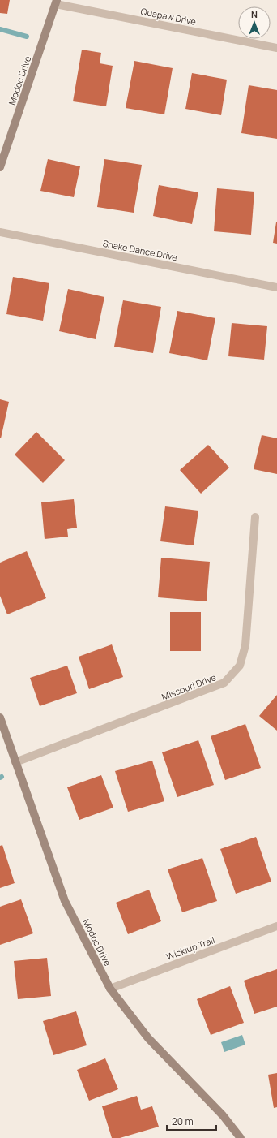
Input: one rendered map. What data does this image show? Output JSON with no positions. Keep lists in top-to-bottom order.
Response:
{
  "streets": {
    "street": [
      "Quapaw Drive",
      "Modoc Drive",
      "Snake Dance Drive",
      "Missouri Drive",
      "Wickiup Trail"
    ]
  },
  "crossings": [
    ["Quapaw Drive", "Modoc Drive"],
    ["Modoc Drive", "Missouri Drive"],
    ["Modoc Drive", "Wickiup Trail"]
  ],
  "scale_bar": "20 m",
  "north": "top"
}
